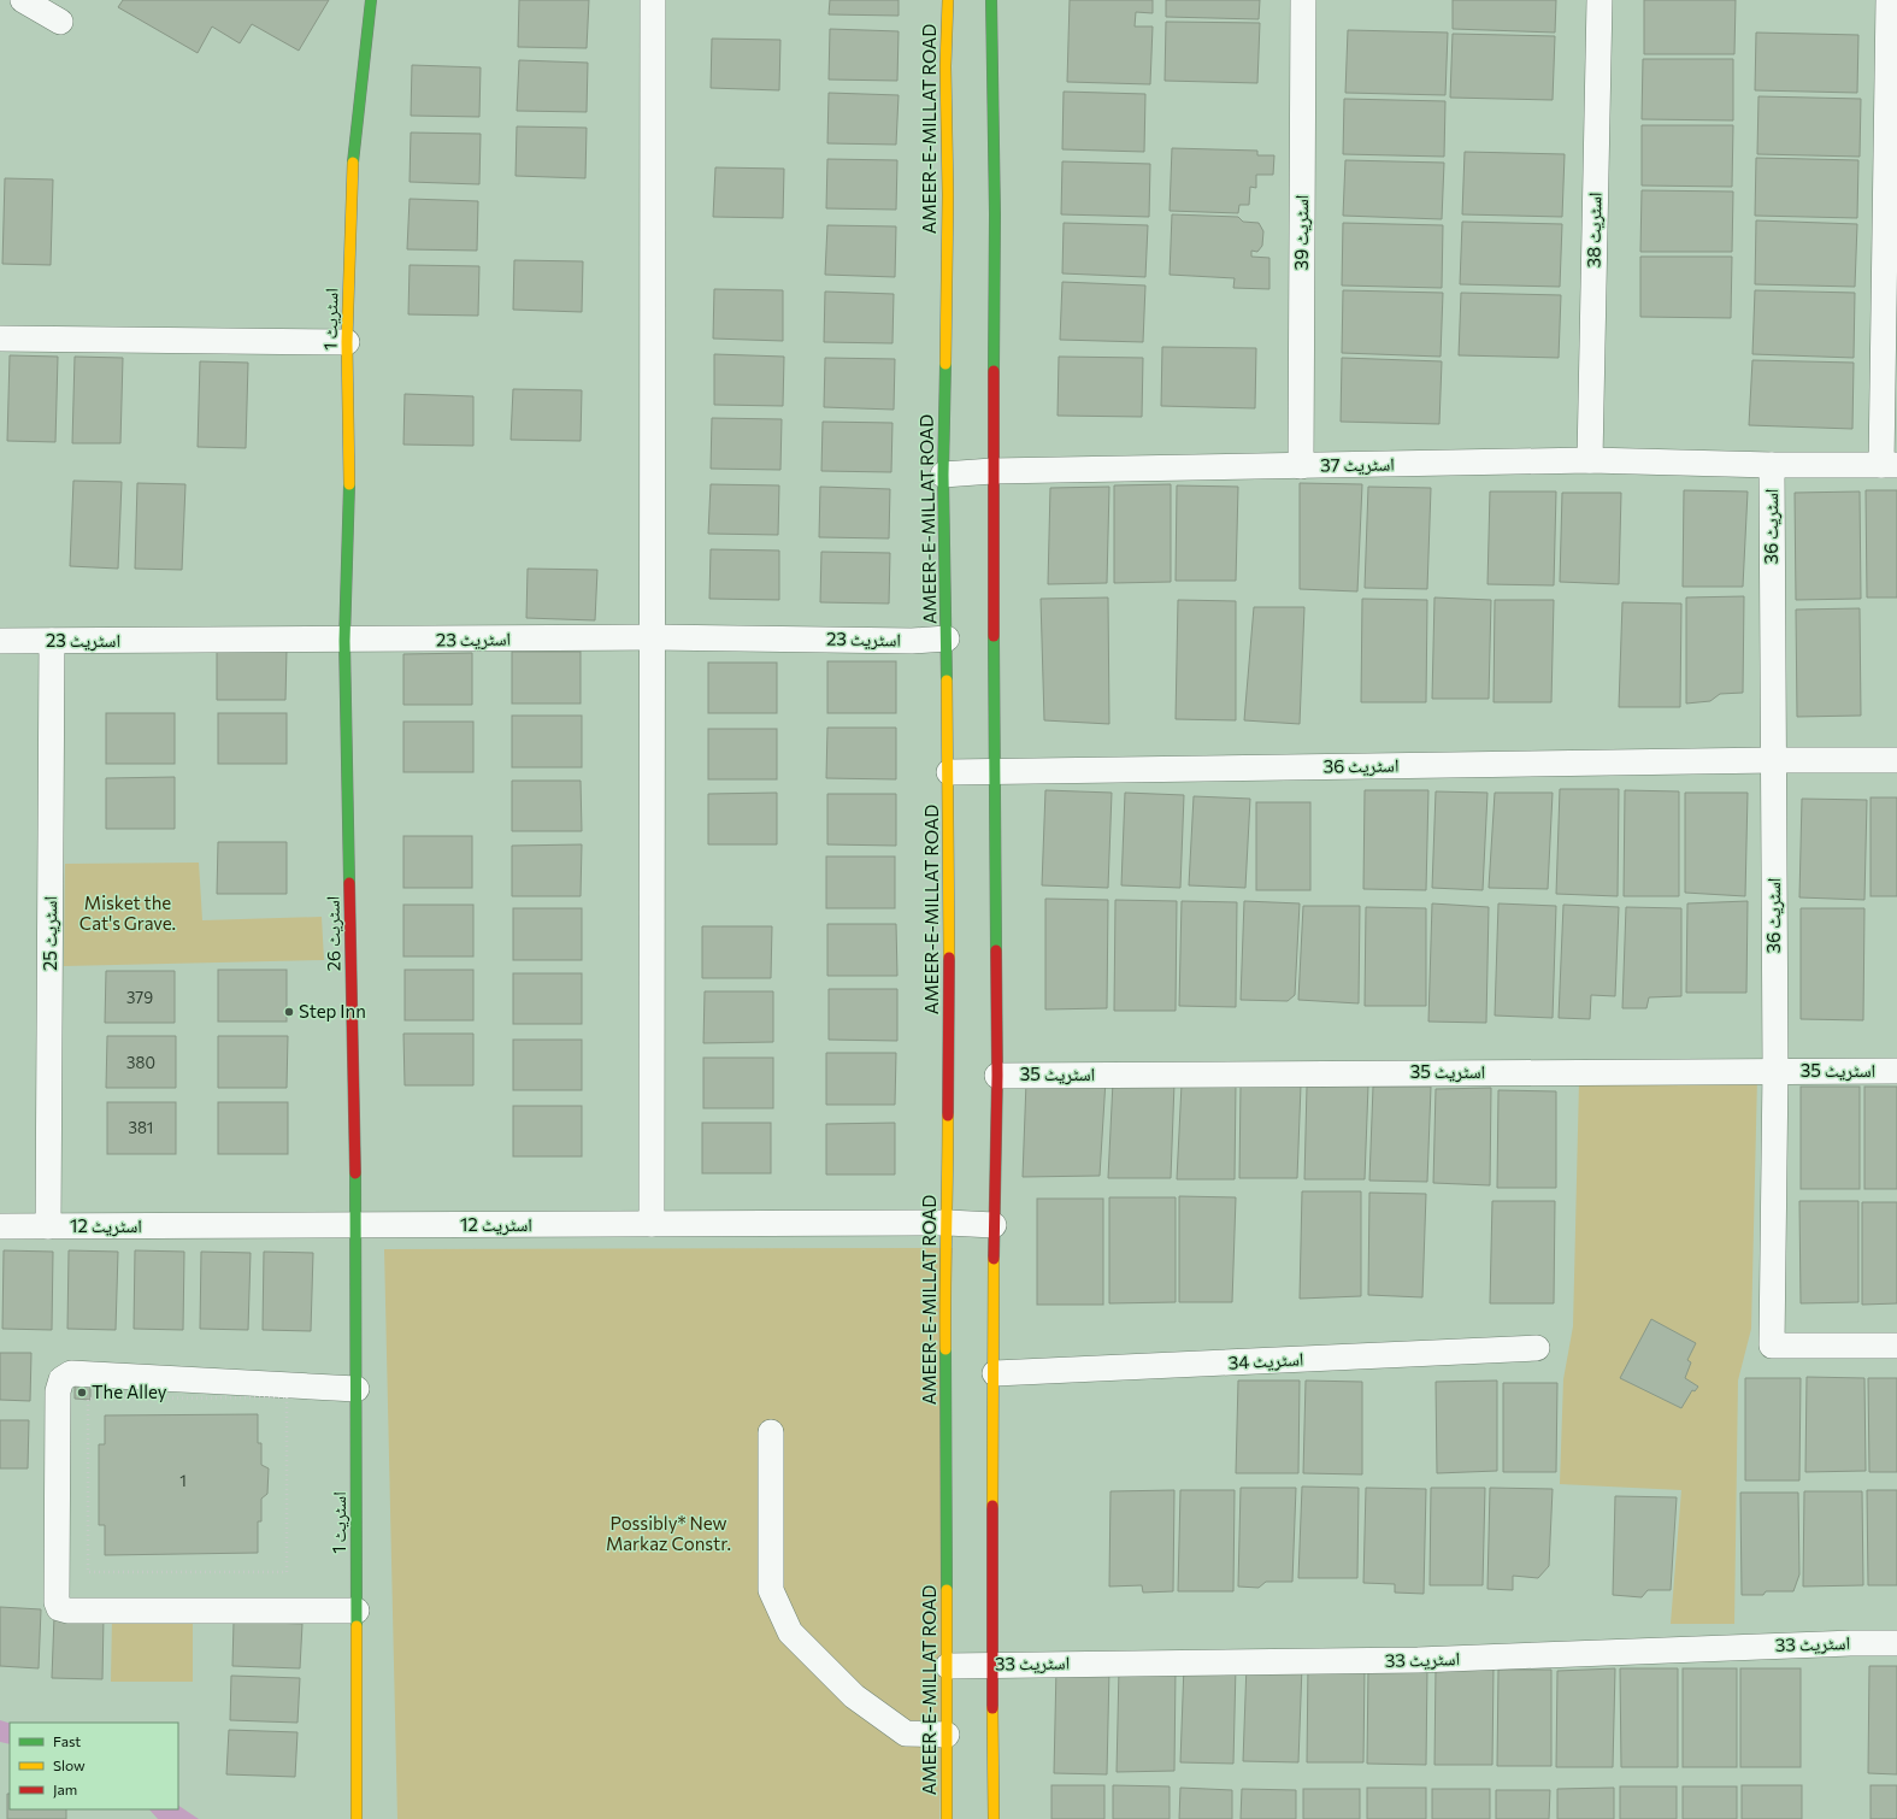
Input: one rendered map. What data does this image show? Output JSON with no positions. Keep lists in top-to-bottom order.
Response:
{
  "streets": {
    "main road": ["AMEER-E-MILLAT ROAD", "اسٹریٹ 1", "اسٹریٹ 26"],
    "street": [
      "اسٹریٹ 38",
      "اسٹریٹ 39",
      "اسٹریٹ 37",
      "اسٹریٹ 36",
      "اسٹریٹ 23",
      "اسٹریٹ 25",
      "اسٹریٹ 35",
      "اسٹریٹ 12",
      "اسٹریٹ 34",
      "اسٹریٹ 33"
    ]
  },
  "crossings": [
    ["AMEER-E-MILLAT ROAD", "اسٹریٹ 37"],
    ["AMEER-E-MILLAT ROAD", "اسٹریٹ 36"],
    ["AMEER-E-MILLAT ROAD", "اسٹریٹ 23"],
    ["AMEER-E-MILLAT ROAD", "اسٹریٹ 12"],
    ["AMEER-E-MILLAT ROAD", "اسٹریٹ 33"],
    ["اسٹریٹ 38", "اسٹریٹ 37"],
    ["اسٹریٹ 39", "اسٹریٹ 37"],
    ["اسٹریٹ 1", "اسٹریٹ 23"],
    ["اسٹریٹ 1", "اسٹریٹ 26"],
    ["اسٹریٹ 1", "اسٹریٹ 12"],
    ["اسٹریٹ 37", "اسٹریٹ 36"],
    ["اسٹریٹ 36", "اسٹریٹ 35"],
    ["اسٹریٹ 23", "اسٹریٹ 25"],
    ["اسٹریٹ 23", "اسٹریٹ 26"],
    ["اسٹریٹ 25", "اسٹریٹ 12"],
    ["اسٹریٹ 26", "اسٹریٹ 12"]
  ],
  "parks": ["Misket the Cat's Grave.", "Possibly* New Markaz Constr."],
  "places": ["Step Inn", "The Alley"],
  "house_numbers": [
    "379",
    "380",
    "381",
    "1"
  ],
  "legend": ["Fast", "Slow", "Jam"]
}
